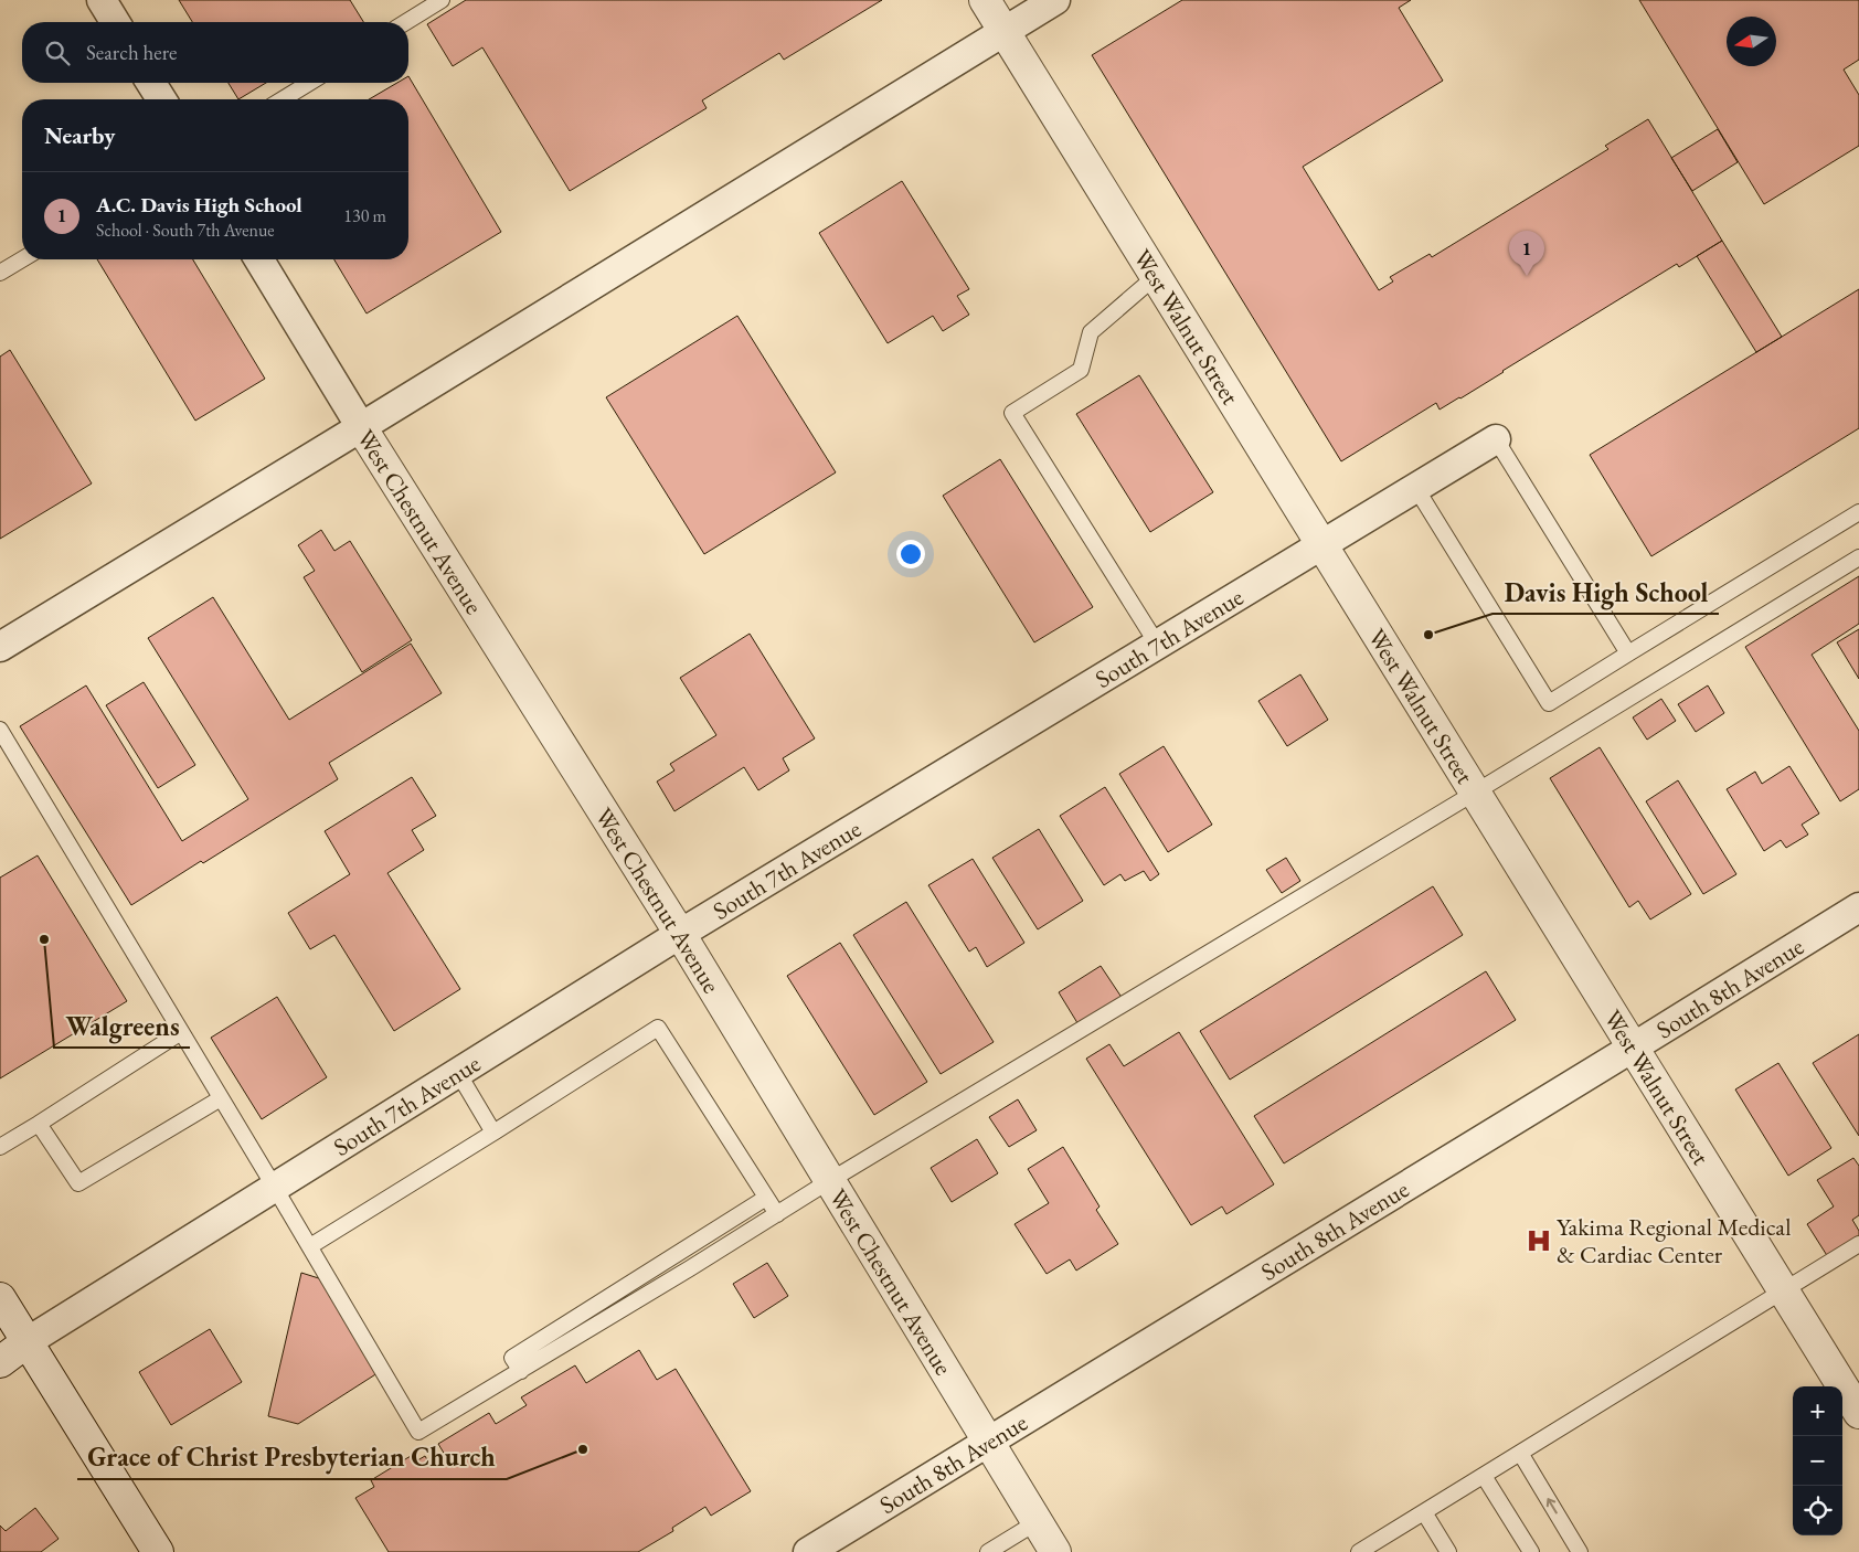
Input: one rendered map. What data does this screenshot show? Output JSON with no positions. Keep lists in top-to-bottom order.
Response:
{
  "streets": {
    "street": [
      "West Walnut Street",
      "West Chestnut Avenue",
      "South 7th Avenue",
      "South 8th Avenue"
    ]
  },
  "crossings": [
    ["West Walnut Street", "South 7th Avenue"],
    ["West Walnut Street", "South 8th Avenue"],
    ["West Chestnut Avenue", "South 7th Avenue"],
    ["West Chestnut Avenue", "South 8th Avenue"]
  ],
  "places": {
    "other": ["Davis High School", "Walgreens", "Grace of Christ Presbyterian Church"],
    "hospital": ["Yakima Regional Medical & Cardiac Center"]
  },
  "north": "left",
  "page": {
    "search": "Search here",
    "heading": "Nearby",
    "list": [
      {
        "mark": "1",
        "name": "A.C. Davis High School",
        "note": "School · South 7th Avenue",
        "value": "130 m"
      }
    ],
    "pins": "1",
    "map_buttons": ["+", "−"]
  }
}
